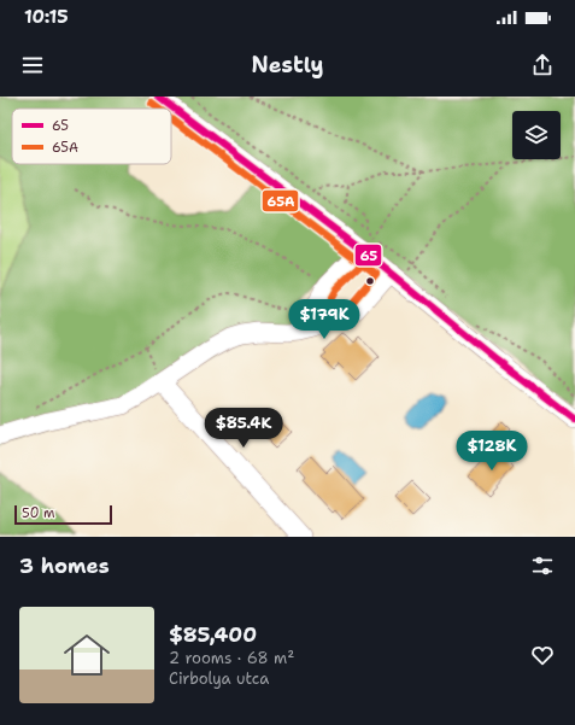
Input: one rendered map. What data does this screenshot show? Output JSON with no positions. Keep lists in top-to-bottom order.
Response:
{
  "lines": ["transit line 65", "transit line 65A"],
  "legend": ["65", "65A"],
  "scale_bar": "50 m",
  "page": {
    "status": "10:15",
    "header": "Nestly",
    "price": ["$179K", "$85.4K", "$128K"],
    "scale": "50 m",
    "heading": "3 homes",
    "list": [
      {
        "name": "$85,400",
        "note": "2 rooms · 68 m² · Cirbolya utca"
      }
    ]
  }
}
